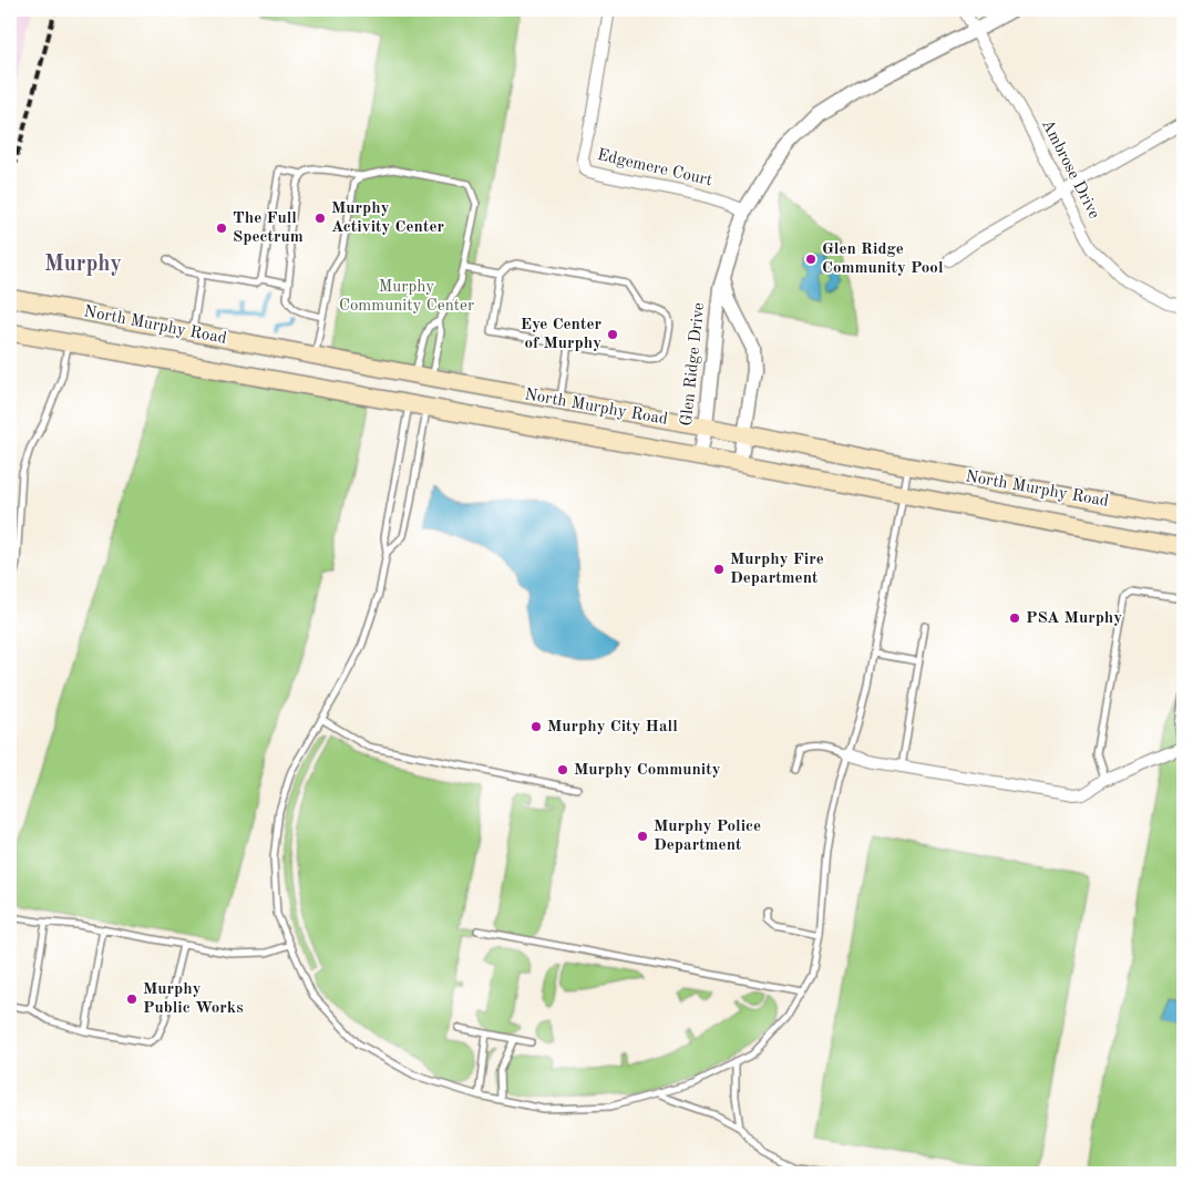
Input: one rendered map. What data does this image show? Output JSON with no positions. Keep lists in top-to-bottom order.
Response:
{
  "streets": {
    "main road": ["North Murphy Road"],
    "street": ["Edgemere Court", "Ambrose Drive", "Glen Ridge Drive"]
  },
  "crossings": [
    ["Edgemere Court", "Glen Ridge Drive"],
    ["Ambrose Drive", "Glen Ridge Drive"],
    ["North Murphy Road", "Glen Ridge Drive"]
  ],
  "districts": ["Murphy"],
  "parks": ["Murphy Community Center"],
  "places": [
    "Murphy Activity Center",
    "The Full Spectrum",
    "Glen Ridge Community Pool",
    "Eye Center of Murphy",
    "Murphy Fire Department",
    "PSA Murphy",
    "Murphy City Hall",
    "Murphy Community",
    "Murphy Police Department",
    "Murphy Public Works"
  ]
}
